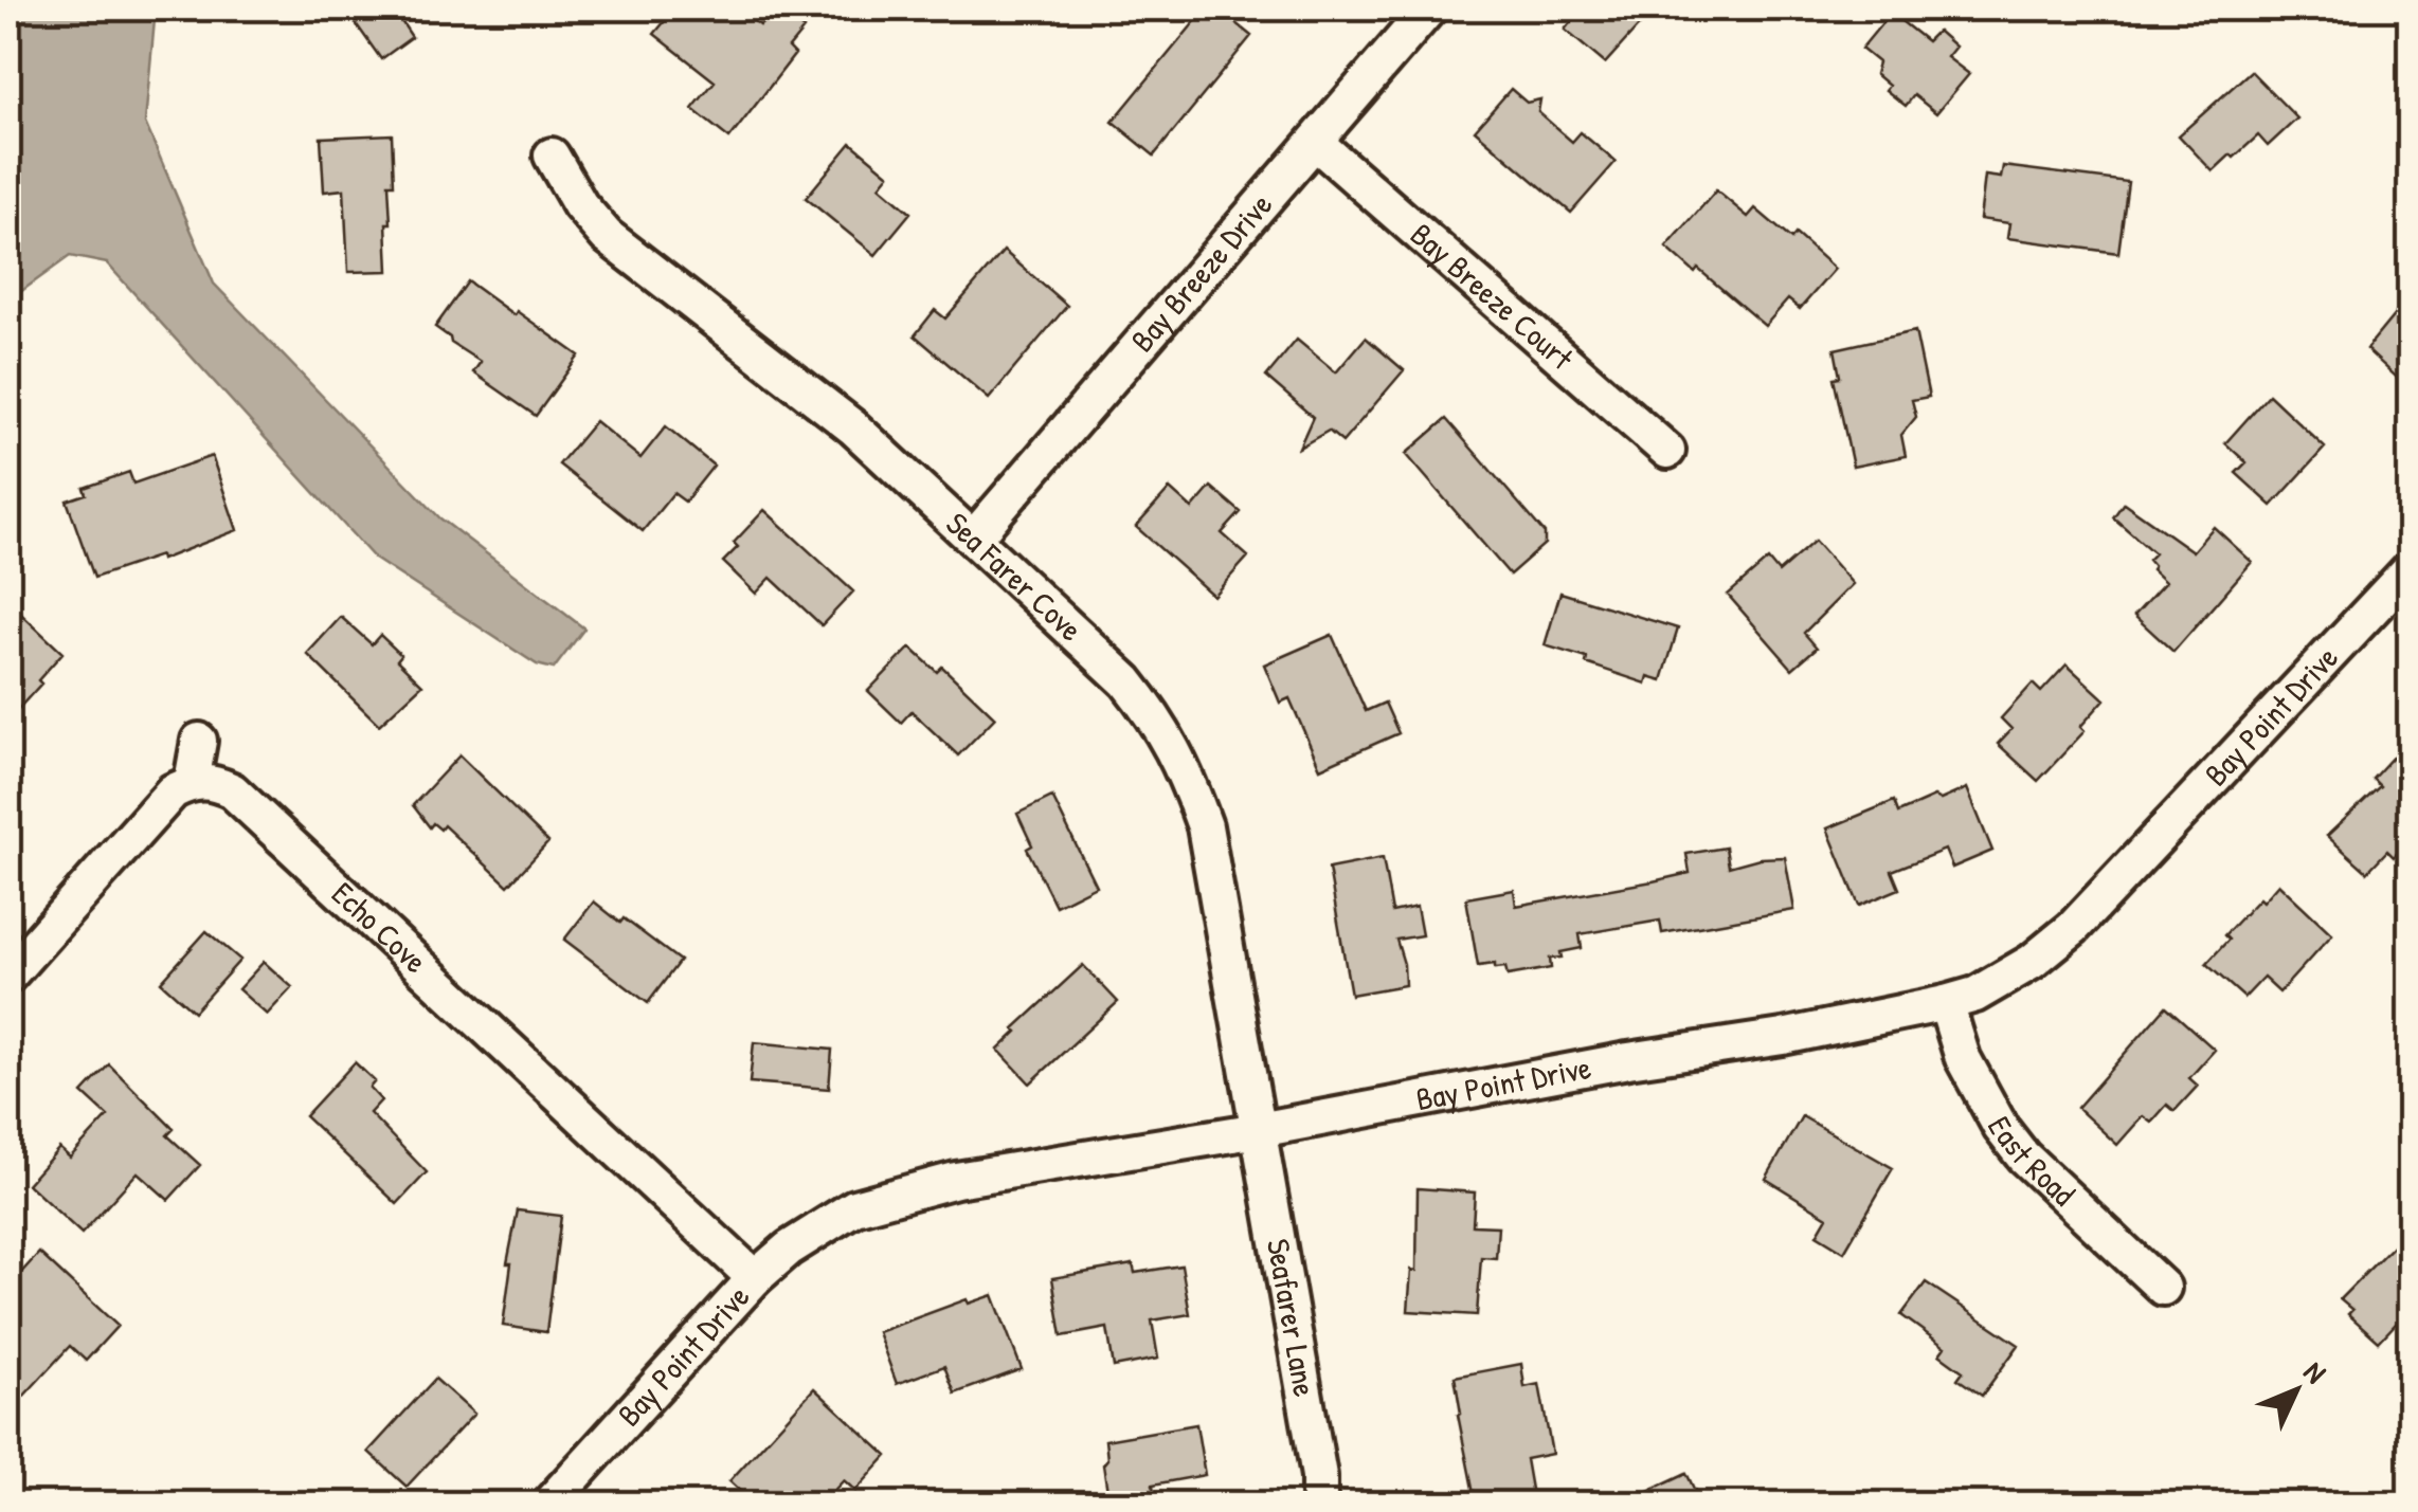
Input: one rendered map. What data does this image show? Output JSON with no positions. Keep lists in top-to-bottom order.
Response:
{
  "streets": {
    "street": [
      "Bay Breeze Drive",
      "Bay Breeze Court",
      "Sea Farer Cove",
      "Bay Point Drive",
      "Echo Cove",
      "East Road",
      "Seafarer Lane"
    ]
  },
  "crossings": [
    ["Bay Breeze Drive", "Bay Breeze Court"],
    ["Bay Breeze Drive", "Sea Farer Cove"],
    ["Sea Farer Cove", "Bay Point Drive"],
    ["Sea Farer Cove", "Seafarer Lane"],
    ["Bay Point Drive", "Echo Cove"],
    ["Bay Point Drive", "East Road"],
    ["Bay Point Drive", "Seafarer Lane"]
  ],
  "north": "top right"
}
